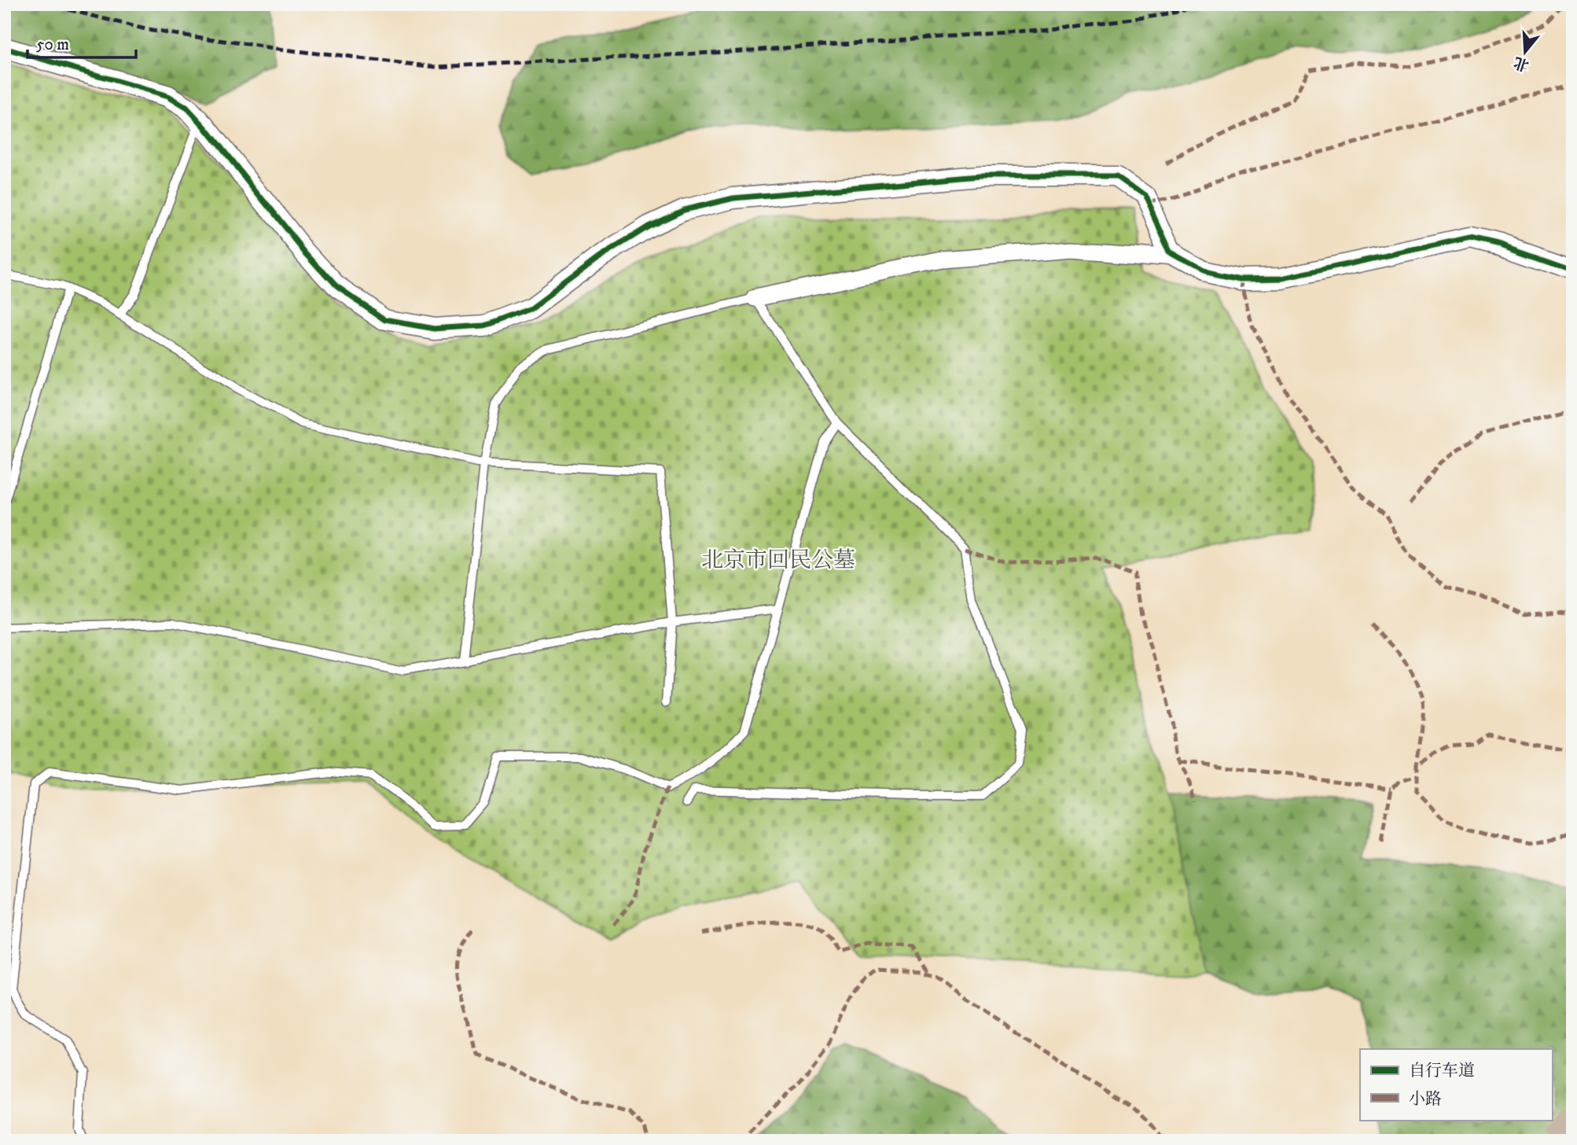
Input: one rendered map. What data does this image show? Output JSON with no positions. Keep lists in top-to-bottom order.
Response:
{
  "parks": ["北京市回民公墓"],
  "legend": ["自行车道", "小路"],
  "scale_bar": "50 m",
  "north": "bottom"
}
